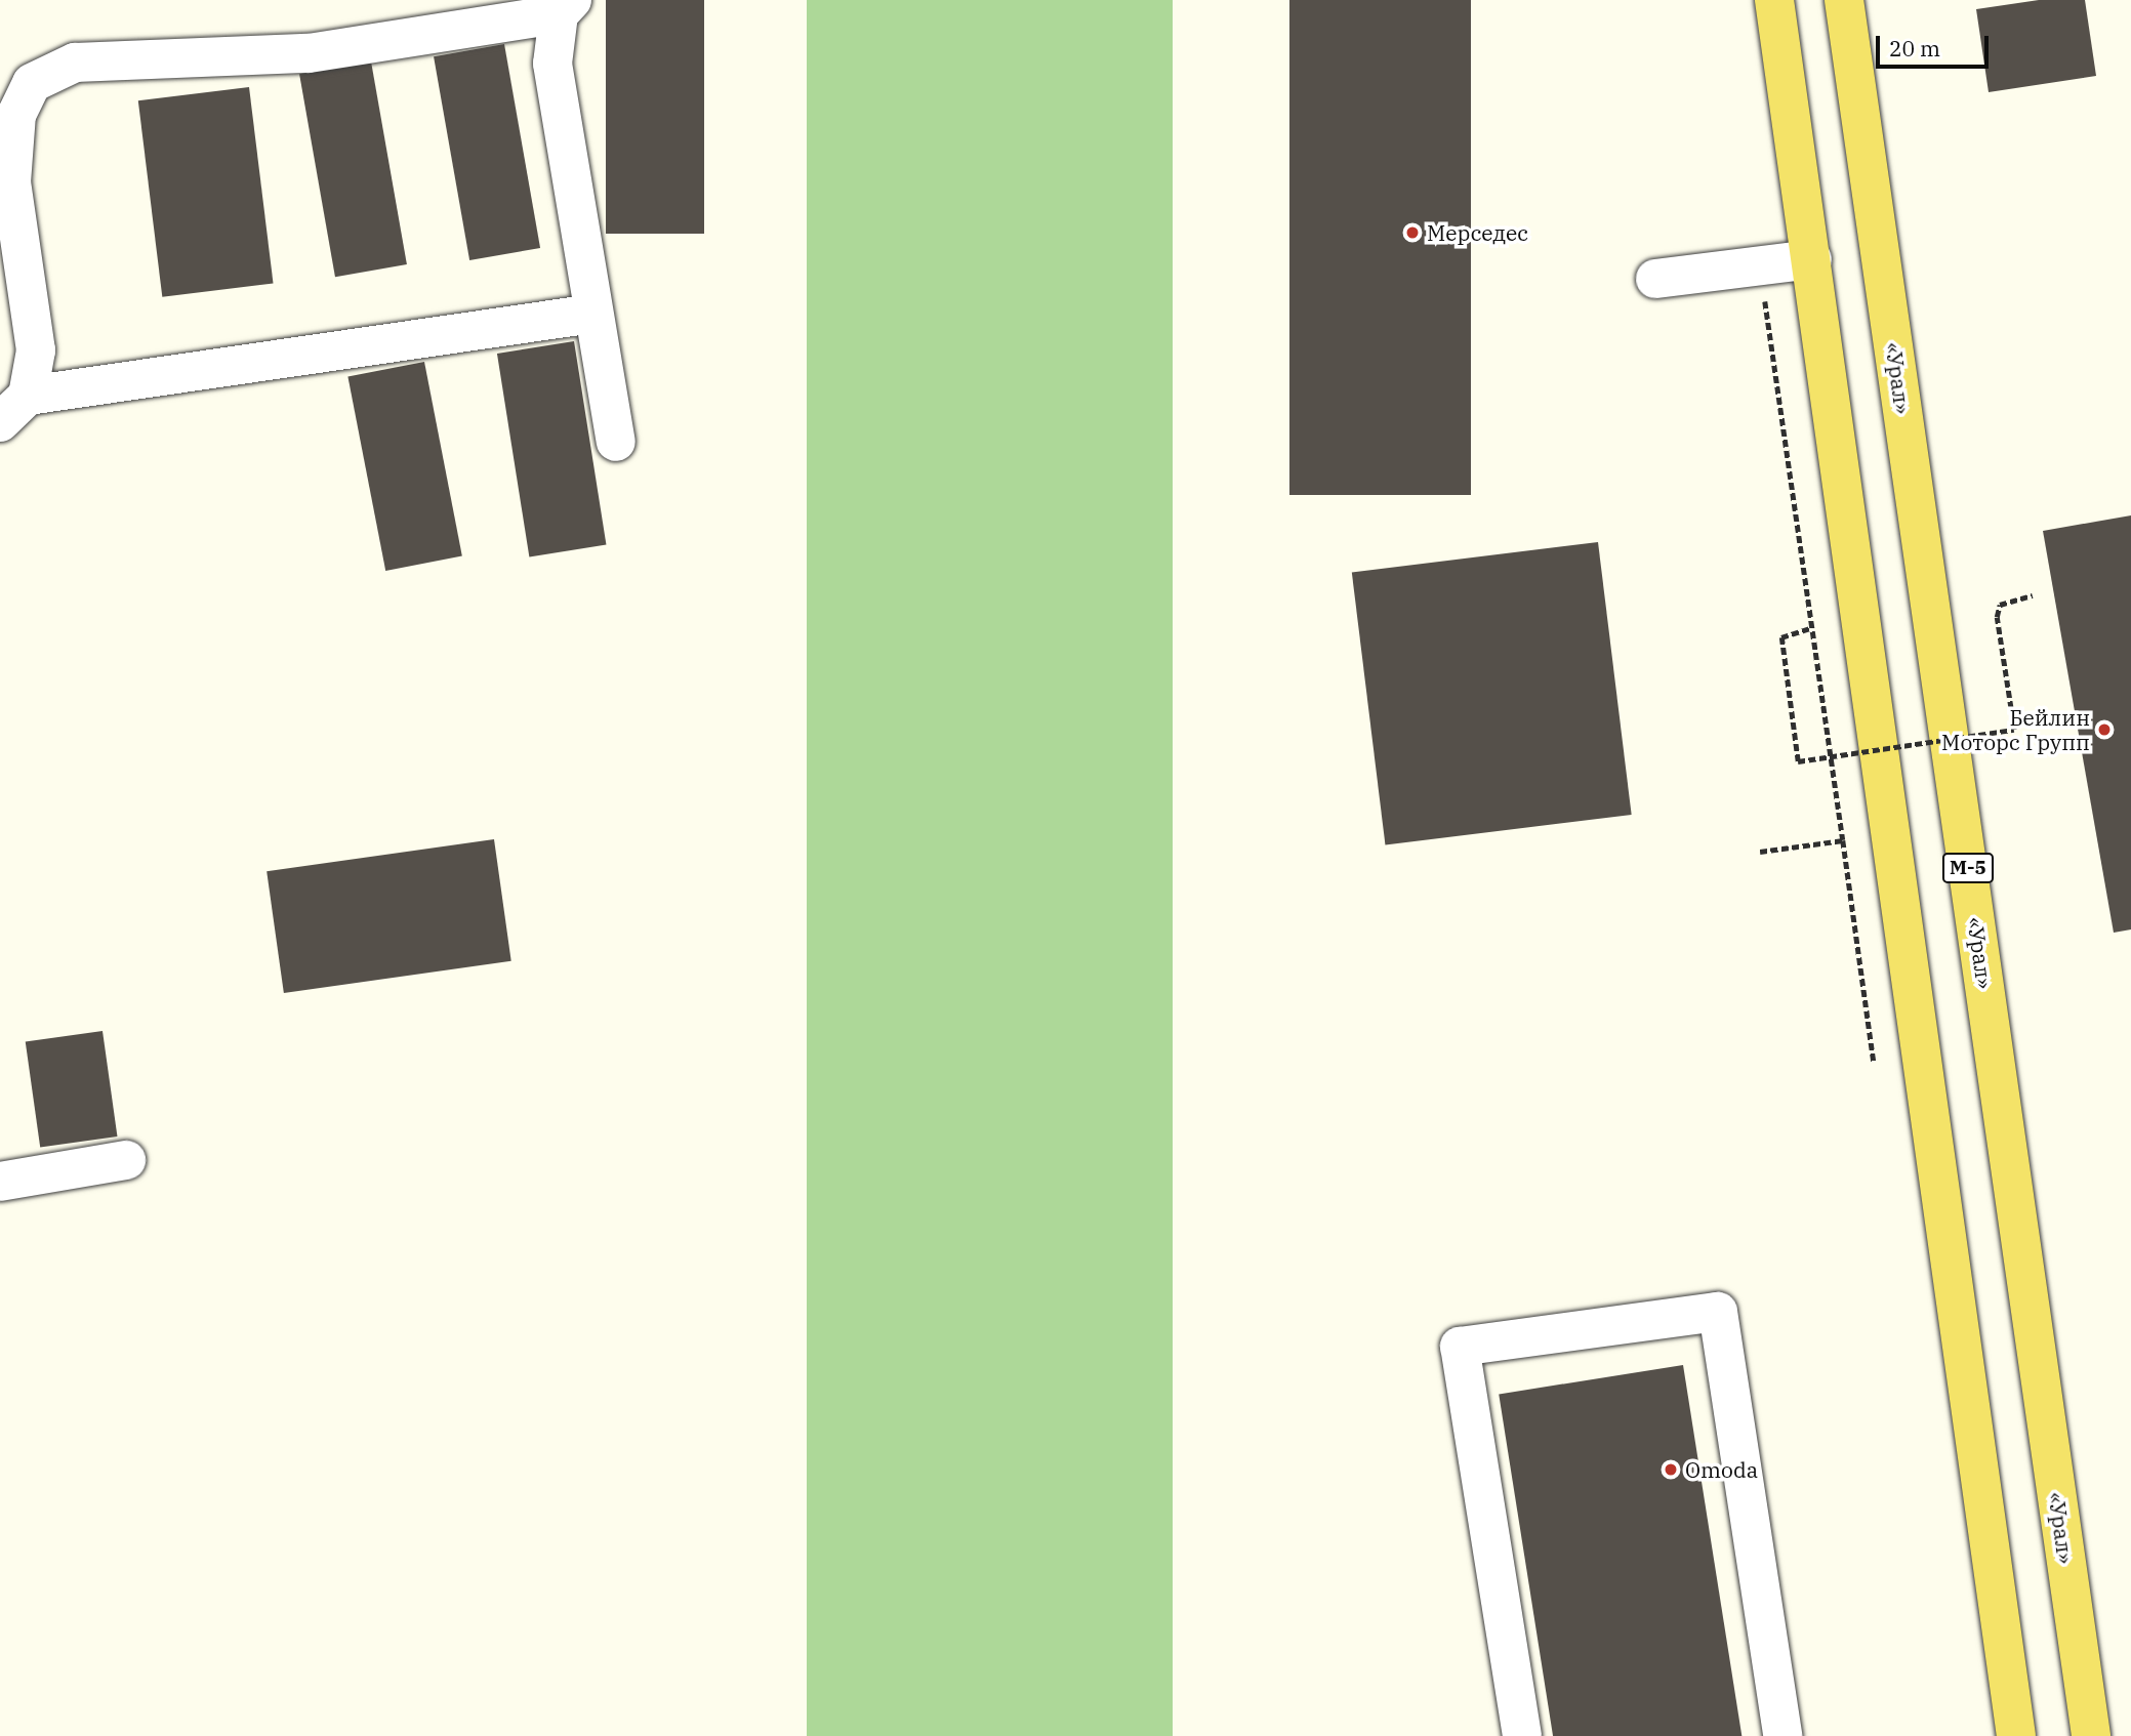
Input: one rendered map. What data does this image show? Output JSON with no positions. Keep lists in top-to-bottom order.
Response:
{
  "streets": {
    "main road": ["«Урал»", "М-5"]
  },
  "places": ["Мерседес", "Бейлин Моторс Групп", "Omoda"],
  "scale_bar": "20 m"
}
